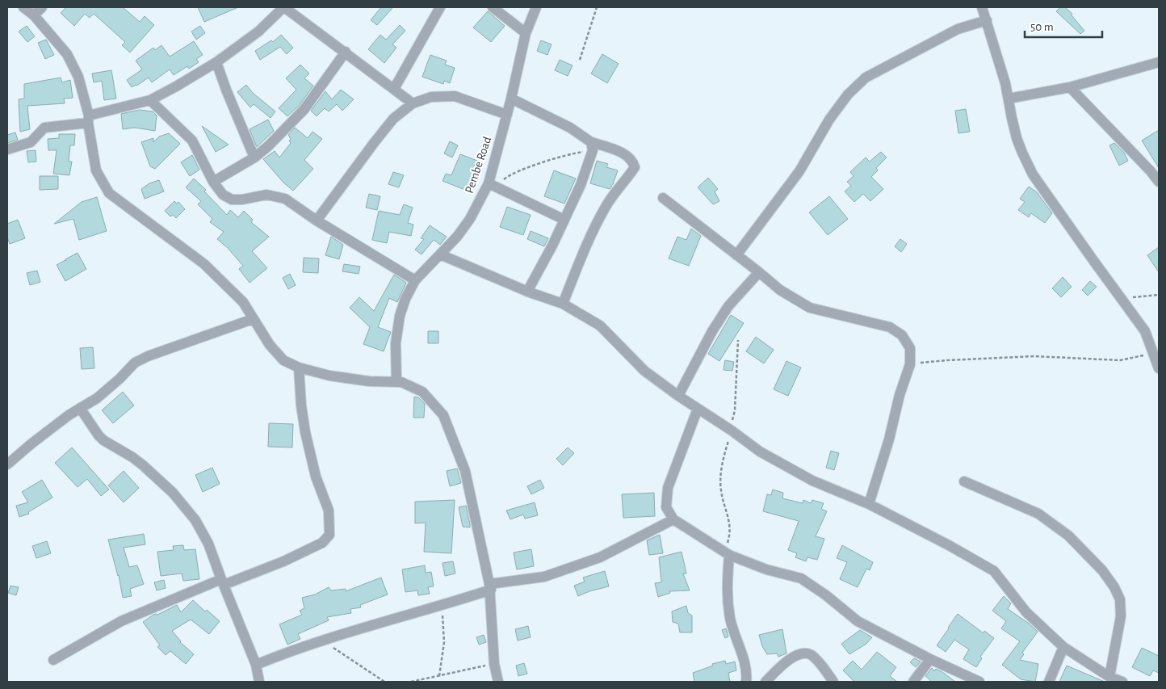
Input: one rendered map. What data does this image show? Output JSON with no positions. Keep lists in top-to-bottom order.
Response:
{
  "streets": {
    "street": ["Pembe Road"]
  },
  "scale_bar": "50 m"
}
